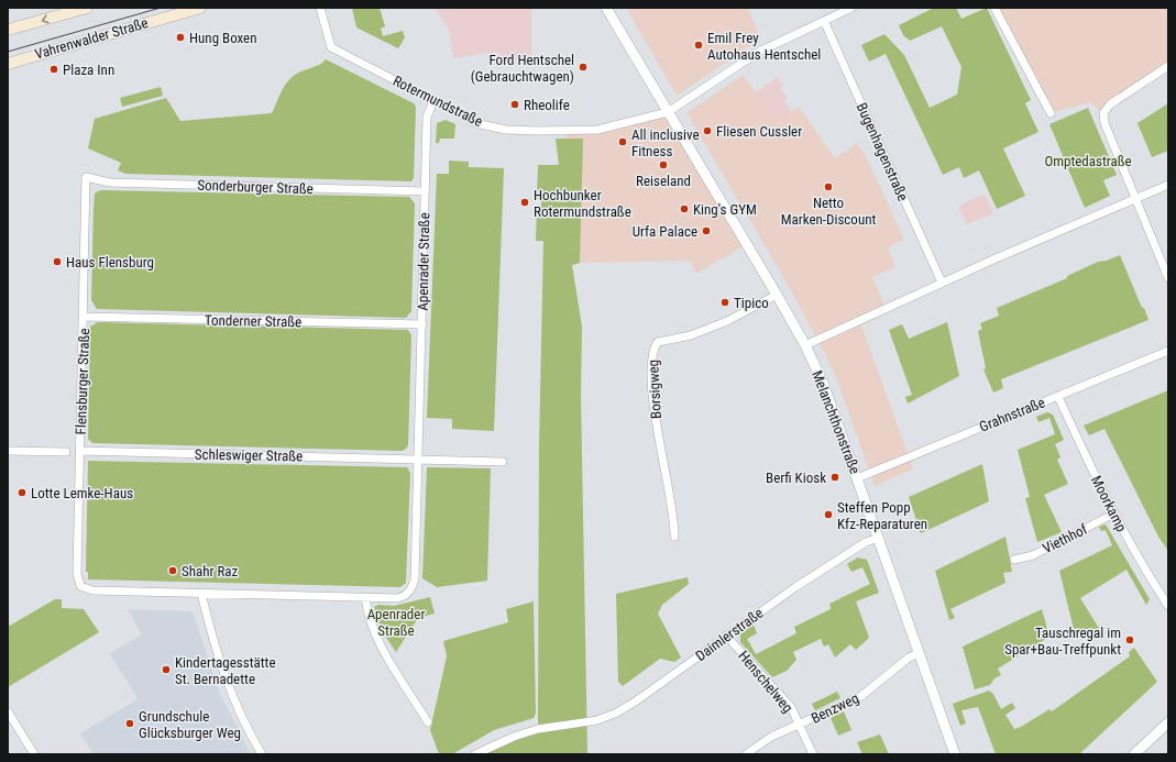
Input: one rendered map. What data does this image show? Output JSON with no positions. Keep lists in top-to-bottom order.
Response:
{
  "streets": {
    "main road": ["Vahrenwalder Straße"],
    "street": [
      "Rotermundstraße",
      "Bugenhagenstraße",
      "Sonderburger Straße",
      "Apenrader Straße",
      "Tonderner Straße",
      "Flensburger Straße",
      "Borsigweg",
      "Grahnstraße",
      "Melanchthonstraße",
      "Schleswiger Straße",
      "Moorkamp",
      "Viethhof",
      "Daimlerstraße",
      "Henschelweg",
      "Benzweg"
    ]
  },
  "crossings": [
    ["Rotermundstraße", "Bugenhagenstraße"],
    ["Rotermundstraße", "Apenrader Straße"],
    ["Rotermundstraße", "Melanchthonstraße"],
    ["Sonderburger Straße", "Apenrader Straße"],
    ["Sonderburger Straße", "Flensburger Straße"],
    ["Apenrader Straße", "Tonderner Straße"],
    ["Apenrader Straße", "Flensburger Straße"],
    ["Apenrader Straße", "Schleswiger Straße"],
    ["Tonderner Straße", "Flensburger Straße"],
    ["Flensburger Straße", "Schleswiger Straße"],
    ["Borsigweg", "Melanchthonstraße"],
    ["Grahnstraße", "Melanchthonstraße"],
    ["Grahnstraße", "Moorkamp"],
    ["Melanchthonstraße", "Daimlerstraße"],
    ["Melanchthonstraße", "Benzweg"],
    ["Moorkamp", "Viethhof"],
    ["Daimlerstraße", "Henschelweg"],
    ["Henschelweg", "Benzweg"]
  ],
  "parks": ["Omptedastraße", "Apenrader Straße"],
  "places": [
    "Hung Boxen",
    "Emil Frey Autohaus Hentschel",
    "Ford Hentschel (Gebrauchtwagen)",
    "Plaza Inn",
    "Rheolife",
    "Fliesen Cussler",
    "All inclusive Fitness",
    "Reiseland",
    "Netto Marken-Discount",
    "Hochbunker Rotermundstraße",
    "King's GYM",
    "Urfa Palace",
    "Haus Flensburg",
    "Tipico",
    "Berfi Kiosk",
    "Lotte Lemke-Haus",
    "Steffen Popp Kfz-Reparaturen",
    "Shahr Raz",
    "Tauschregal im Spar+Bau-Treffpunkt",
    "Kindertagesstätte St. Bernadette",
    "Grundschule Glücksburger Weg"
  ]
}
